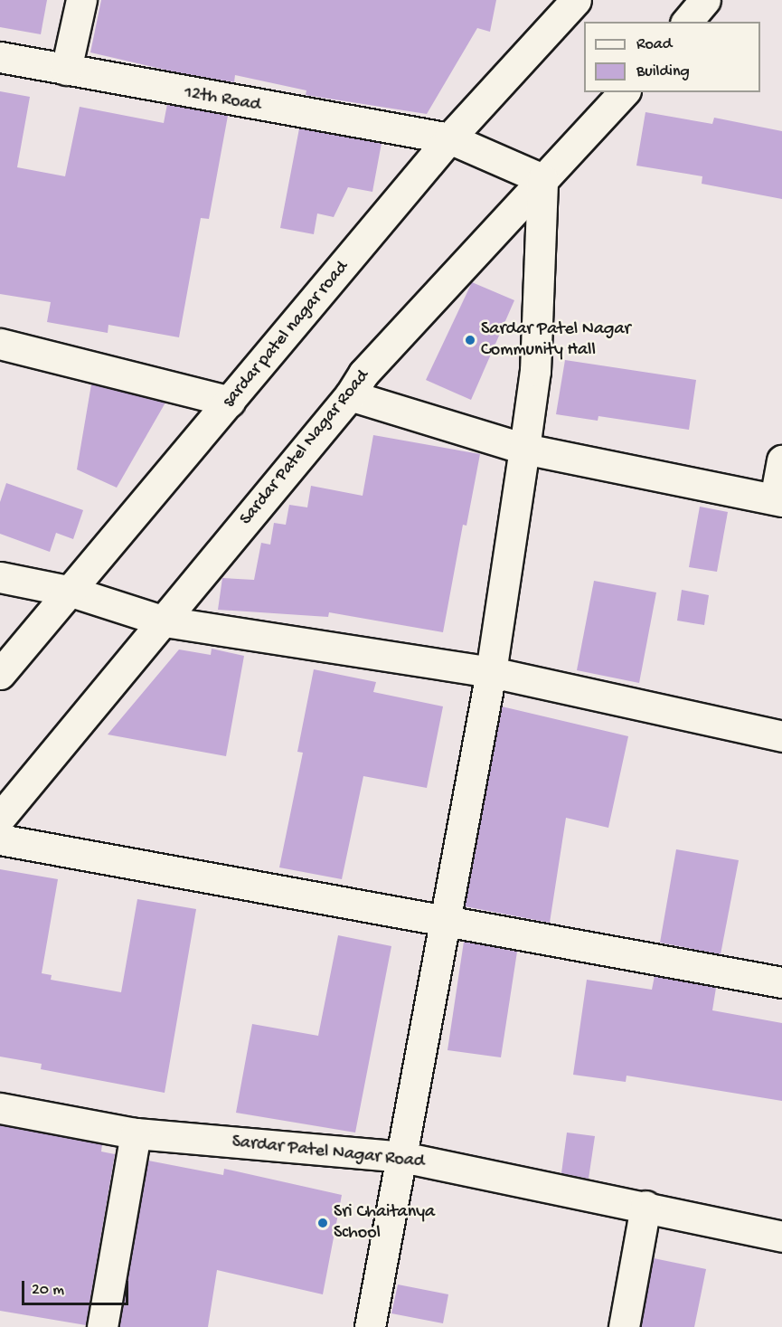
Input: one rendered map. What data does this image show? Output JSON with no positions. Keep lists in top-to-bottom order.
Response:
{
  "streets": {
    "street": ["12th Road", "sardar patel nagar road", "Sardar Patel Nagar Road"]
  },
  "crossings": [
    ["12th Road", "sardar patel nagar road"],
    ["12th Road", "Sardar Patel Nagar Road"]
  ],
  "places": ["Sardar Patel Nagar Community Hall", "Sri Chaitanya School"],
  "legend": ["Road", "Building"],
  "scale_bar": "20 m"
}
